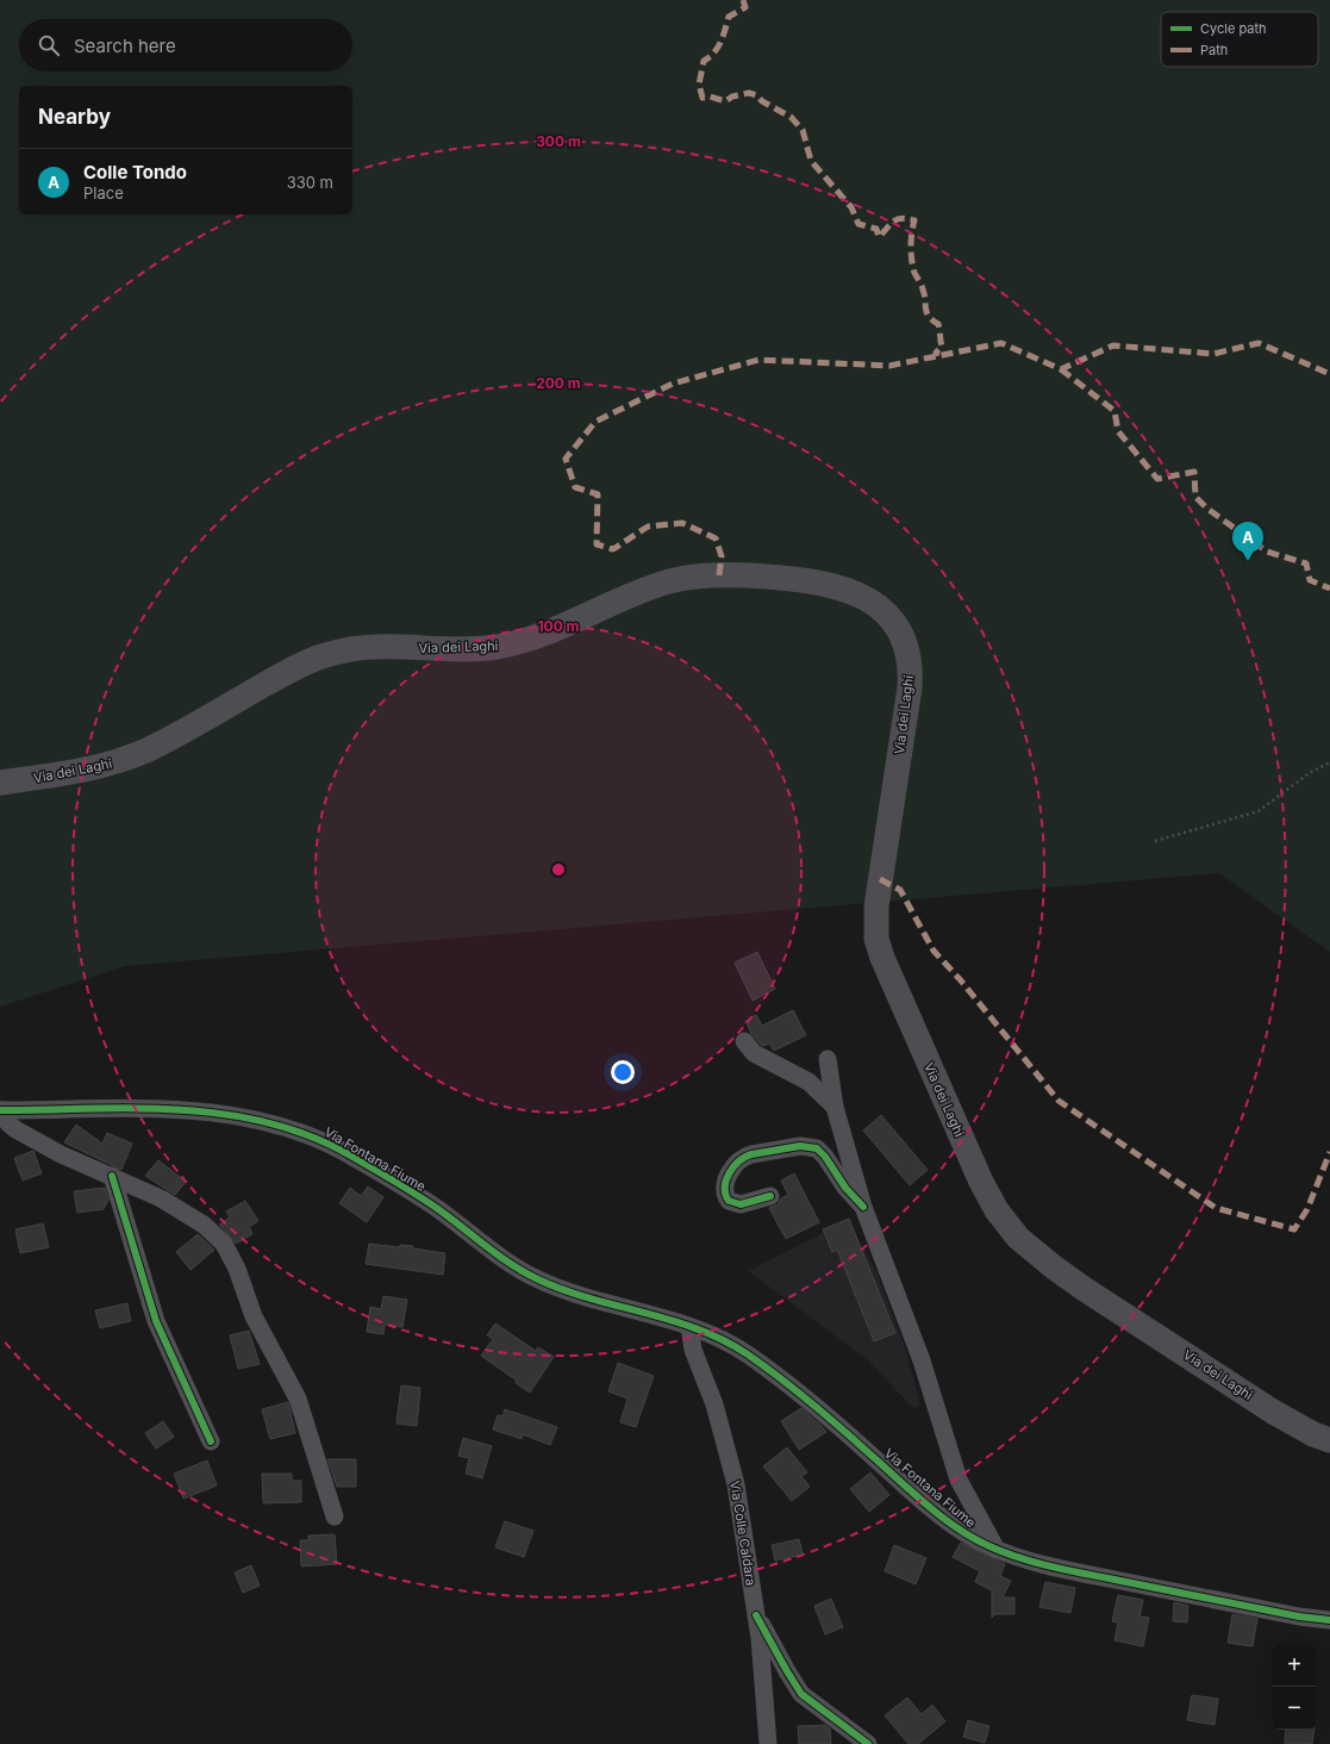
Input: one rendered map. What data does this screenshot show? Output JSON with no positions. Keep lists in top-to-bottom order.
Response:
{
  "streets": {
    "main road": ["Via dei Laghi"],
    "street": ["Via Fontana Fiume", "Via Colle Caldara"]
  },
  "crossings": [
    ["Via Fontana Fiume", "Via Colle Caldara"]
  ],
  "legend": ["Cycle path", "Path"],
  "page": {
    "search": "Search here",
    "heading": "Nearby",
    "list": [
      {
        "mark": "A",
        "name": "Colle Tondo",
        "note": "Place",
        "value": "330 m"
      }
    ],
    "pins": "A",
    "map_buttons": ["+", "−"]
  },
  "rings": ["300 m", "200 m", "100 m"]
}
